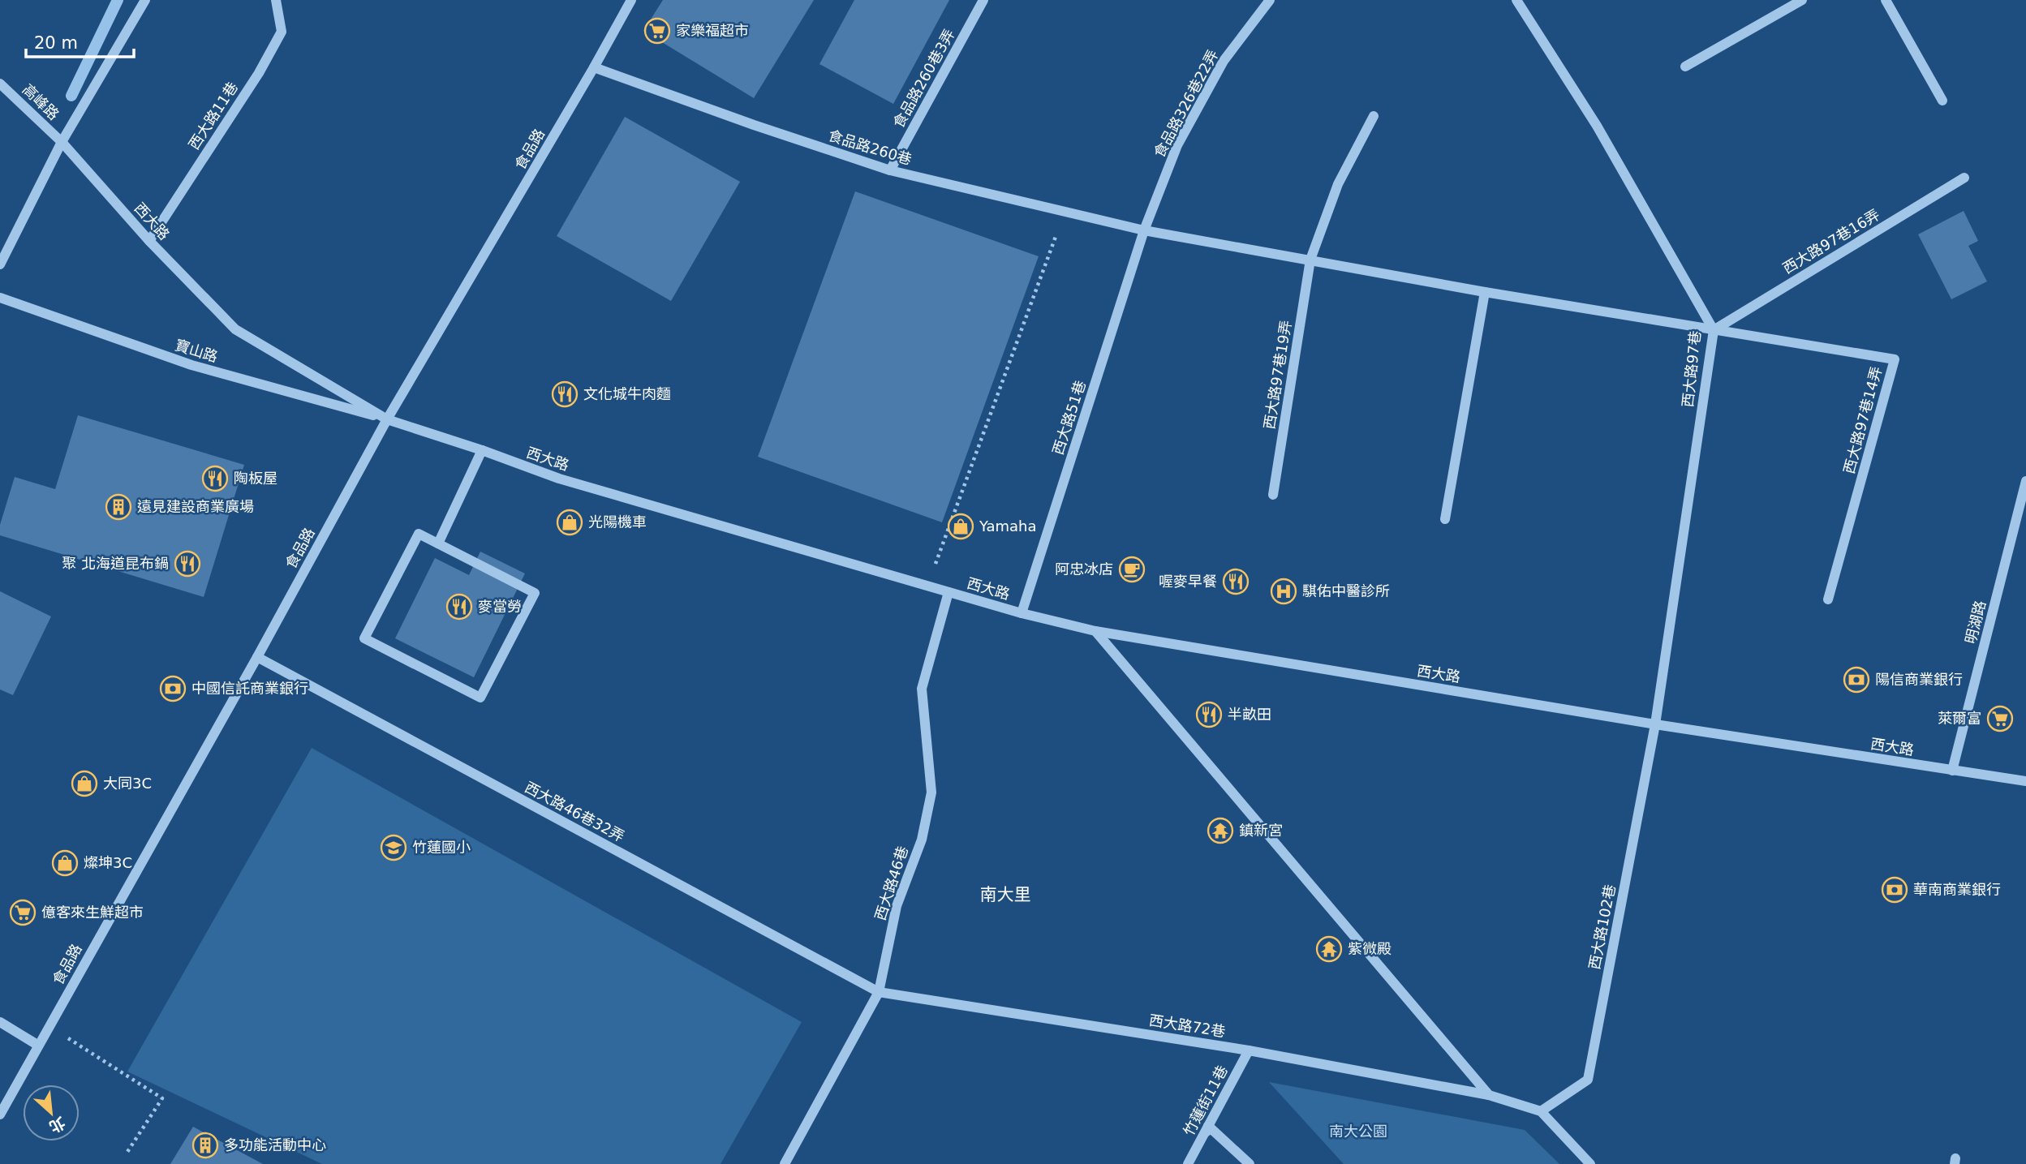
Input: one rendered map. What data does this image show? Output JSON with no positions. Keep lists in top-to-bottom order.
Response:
{
  "streets": {
    "street": [
      "食品路260巷3弄",
      "高峰路",
      "食品路326巷22弄",
      "西大路11巷",
      "食品路260巷",
      "食品路",
      "西大路",
      "西大路97巷16弄",
      "寶山路",
      "西大路97巷",
      "西大路97巷19弄",
      "西大路51巷",
      "西大路97巷14弄",
      "明湖路",
      "西大路46巷32弄",
      "西大路46巷",
      "西大路102巷",
      "西大路72巷",
      "竹蓮街11巷"
    ]
  },
  "crossings": [
    ["食品路260巷3弄", "食品路260巷"],
    ["高峰路", "西大路"],
    ["食品路326巷22弄", "食品路260巷"],
    ["食品路326巷22弄", "西大路51巷"],
    ["西大路11巷", "西大路"],
    ["食品路260巷", "食品路"],
    ["食品路260巷", "西大路51巷"],
    ["食品路", "西大路"],
    ["食品路", "寶山路"],
    ["食品路", "西大路46巷32弄"],
    ["西大路", "寶山路"],
    ["西大路", "西大路97巷"],
    ["西大路", "西大路51巷"],
    ["西大路", "明湖路"],
    ["西大路", "西大路46巷"],
    ["西大路", "西大路102巷"],
    ["西大路97巷16弄", "西大路97巷"],
    ["西大路97巷16弄", "西大路97巷14弄"],
    ["西大路97巷", "西大路97巷14弄"],
    ["西大路97巷", "西大路102巷"],
    ["西大路46巷32弄", "西大路46巷"],
    ["西大路46巷32弄", "西大路72巷"],
    ["西大路46巷", "西大路72巷"],
    ["西大路102巷", "西大路72巷"],
    ["西大路72巷", "竹蓮街11巷"]
  ],
  "districts": ["南大里"],
  "parks": ["南大公園"],
  "places": {
    "supermarket": ["家樂福超市", "萊爾富", "億客來生鮮超市"],
    "restaurant": [
      "文化城牛肉麵",
      "陶板屋",
      "聚 北海道昆布鍋",
      "喔麥早餐",
      "麥當勞",
      "半畝田"
    ],
    "building": ["遠見建設商業廣場", "多功能活動中心"],
    "shop": [
      "光陽機車",
      "Yamaha",
      "大同3C",
      "燦坤3C"
    ],
    "cafe": ["阿忠冰店"],
    "hospital": ["騏佑中醫診所"],
    "bank": ["陽信商業銀行", "中國信託商業銀行", "華南商業銀行"],
    "temple": ["鎮新宮", "紫微殿"],
    "school or university": ["竹蓮國小"]
  },
  "scale_bar": "20 m",
  "north": "bottom right"
}
